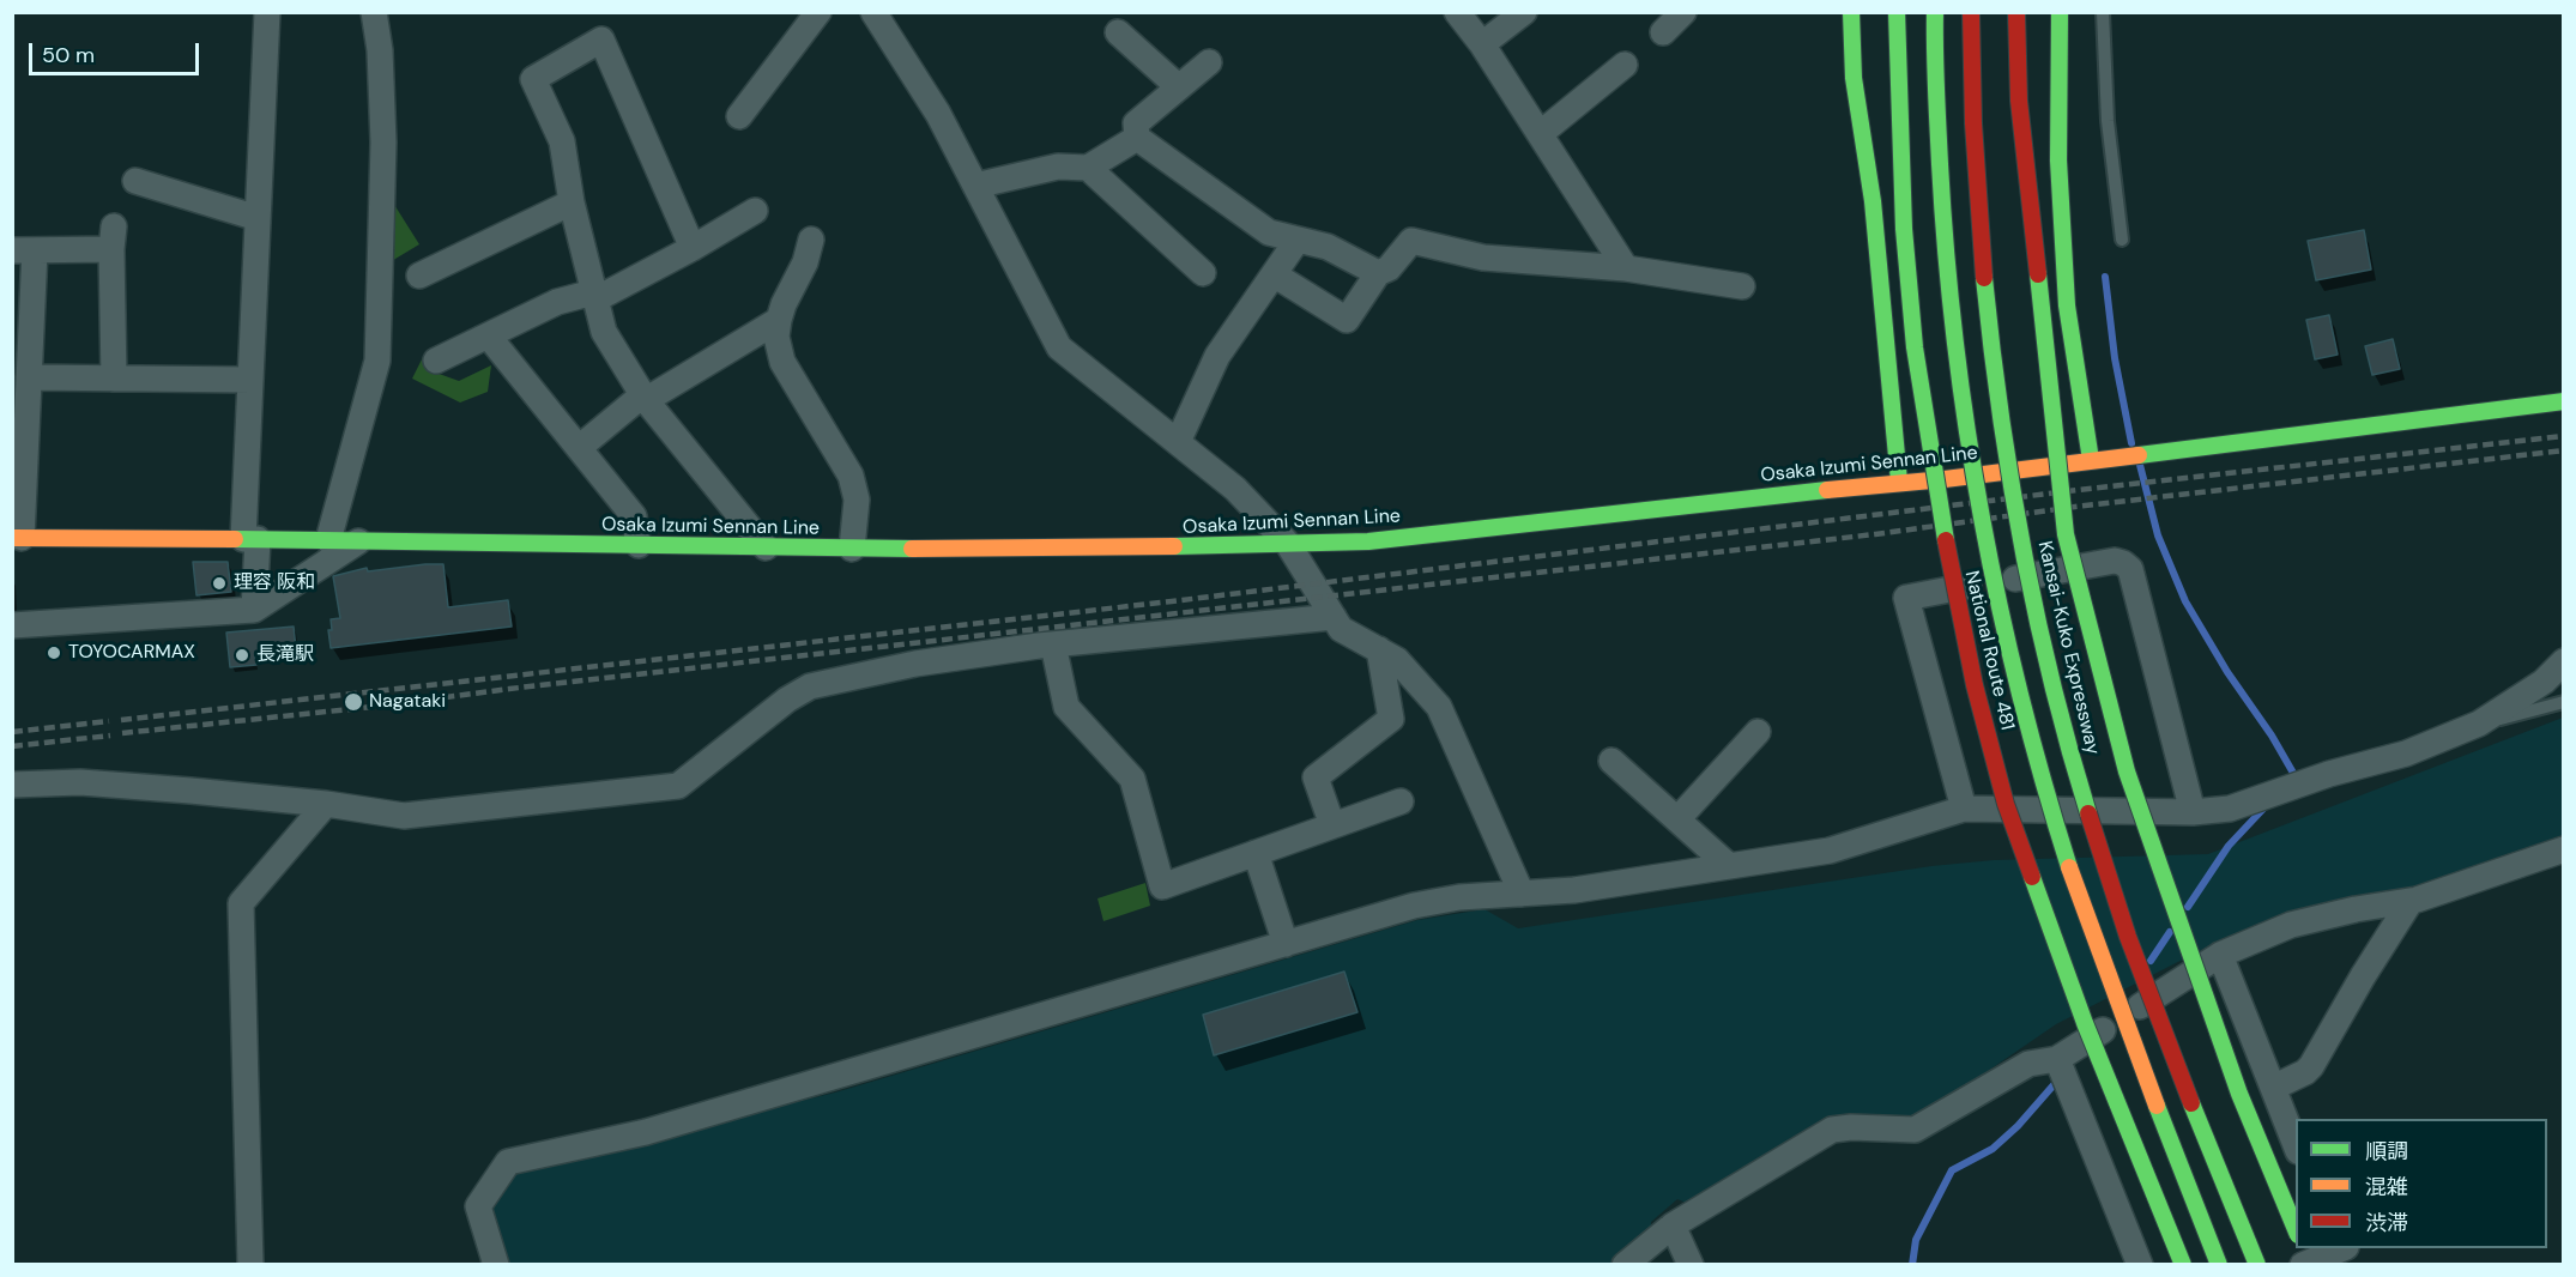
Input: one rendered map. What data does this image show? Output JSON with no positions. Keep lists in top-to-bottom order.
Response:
{
  "streets": {
    "main road": ["Osaka Izumi Sennan Line", "Kansai-Kuko Expressway", "National Route 481"]
  },
  "places": [
    "理容 阪和",
    "TOYOCARMAX",
    "長滝駅",
    "Nagataki"
  ],
  "legend": ["順調", "混雑", "渋滞"],
  "scale_bar": "50 m"
}
